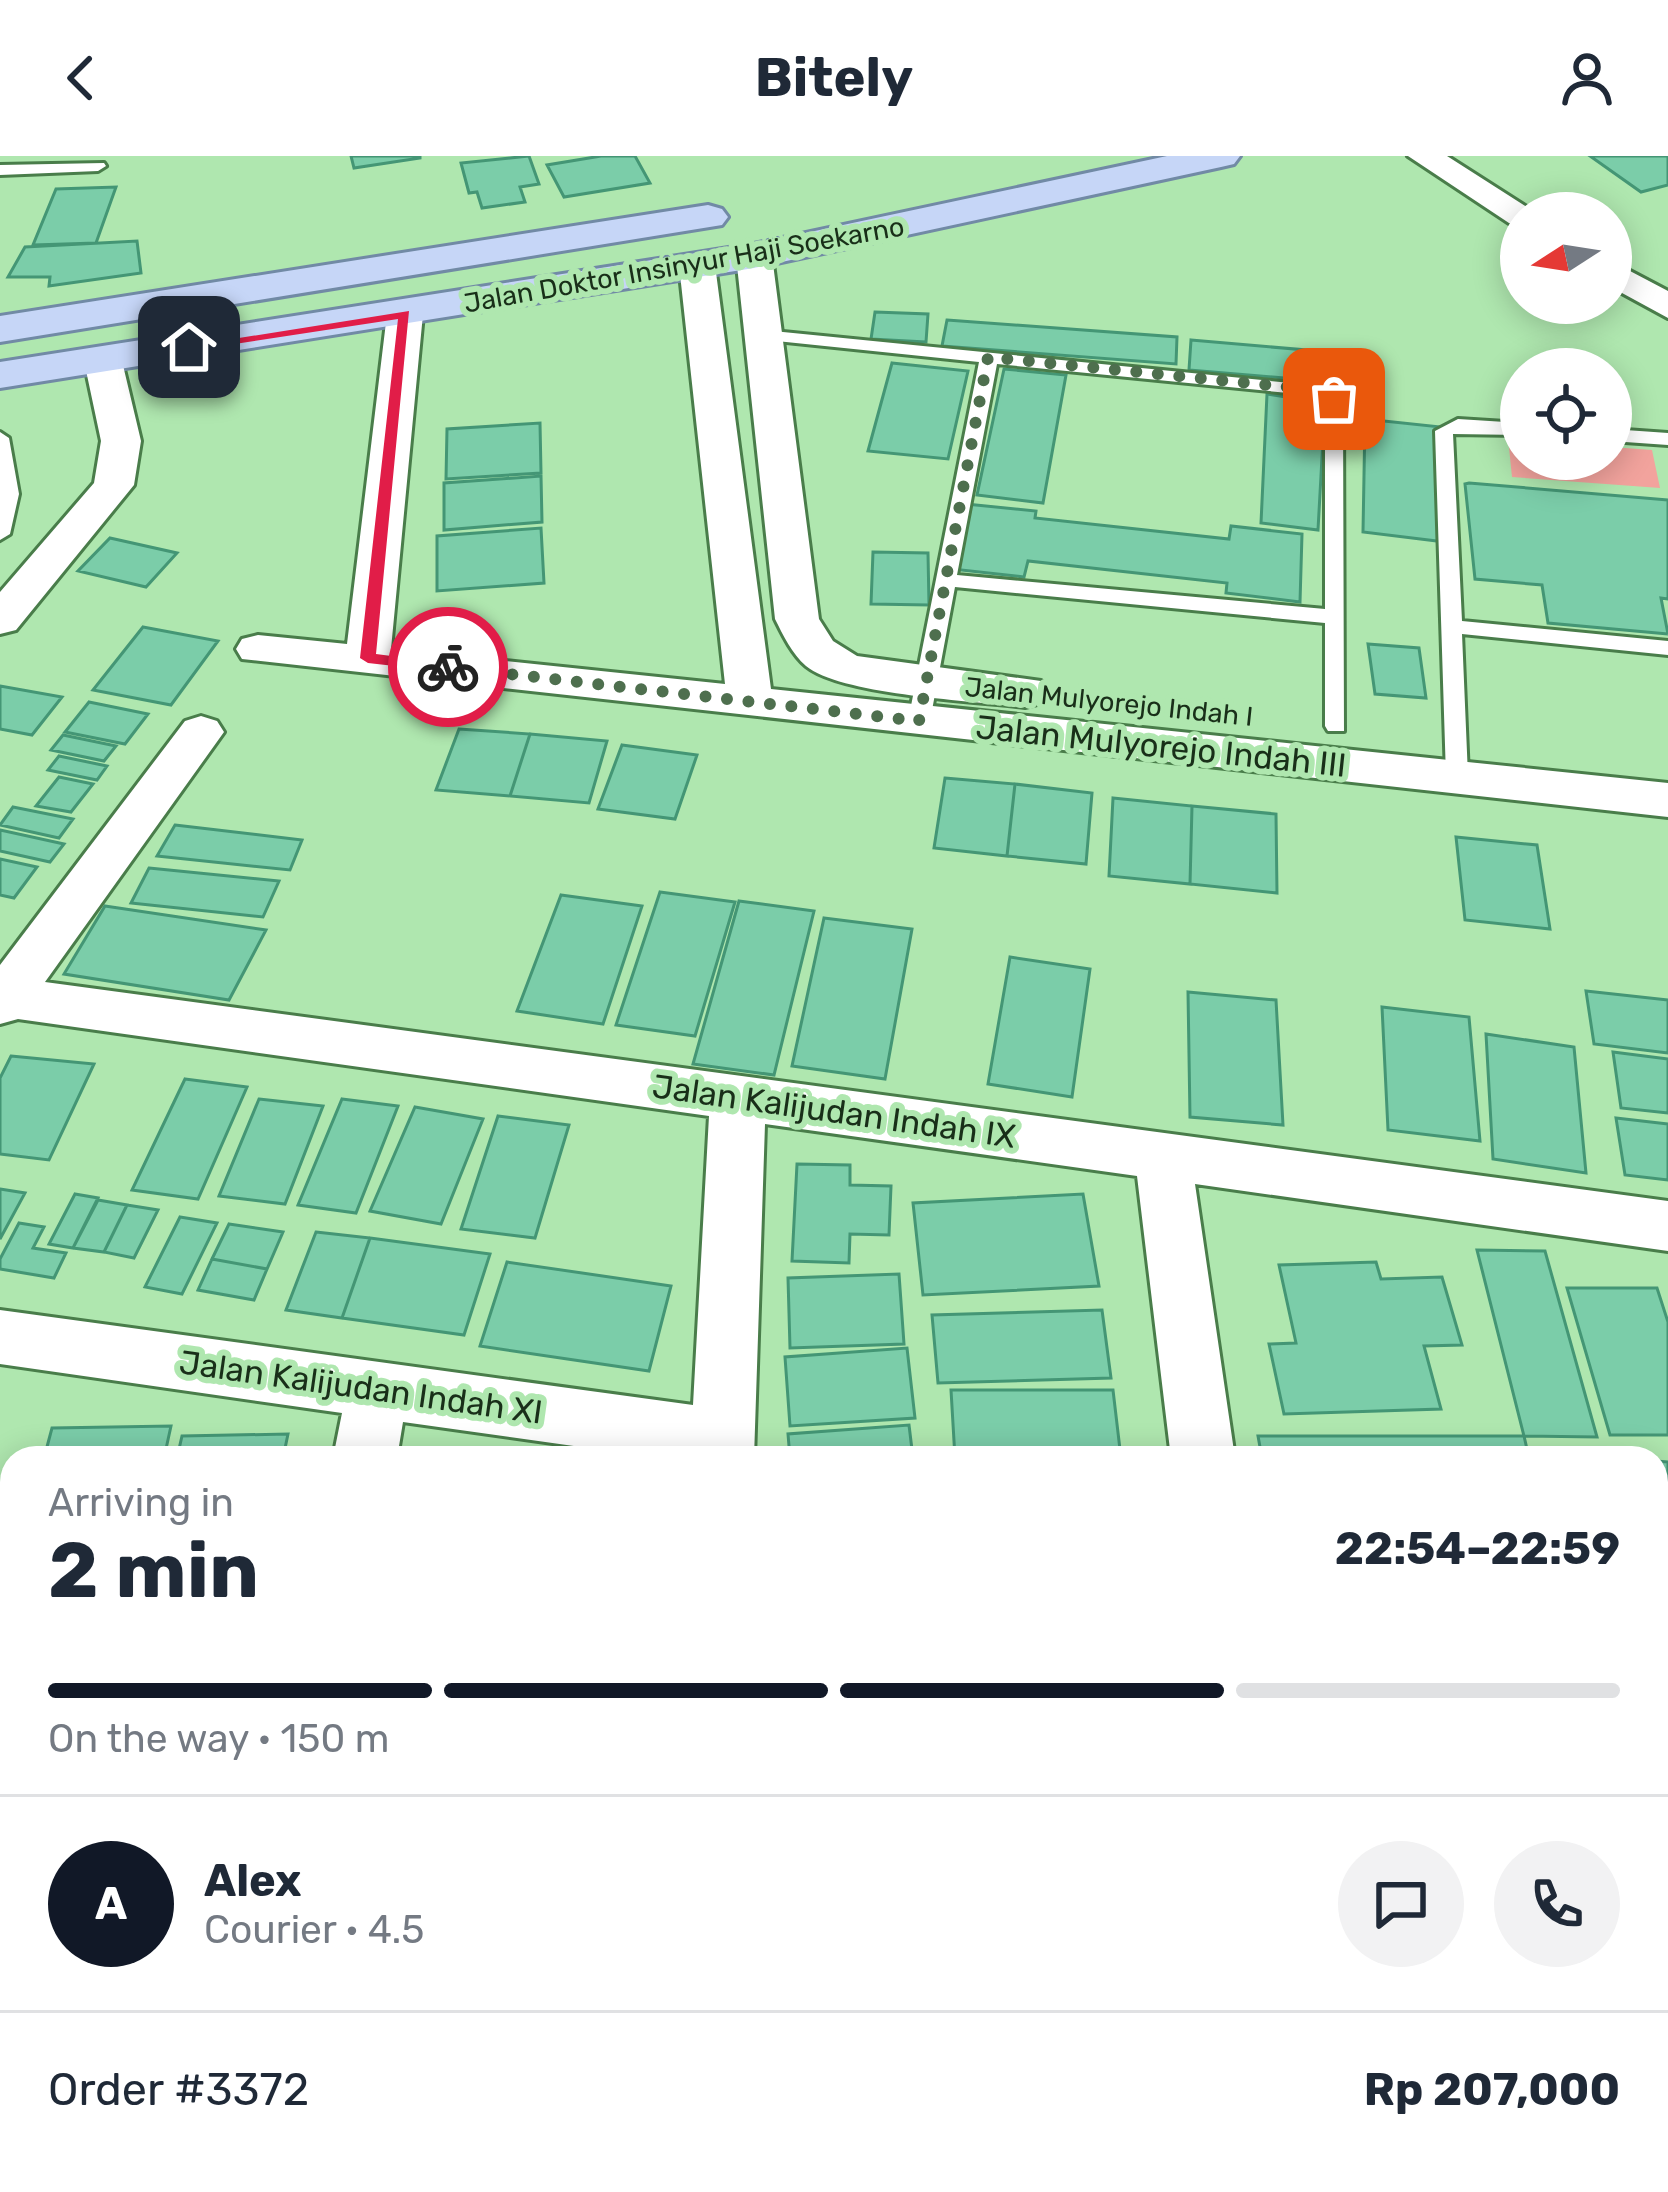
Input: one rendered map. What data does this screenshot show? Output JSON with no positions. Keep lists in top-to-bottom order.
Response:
{
  "streets": {
    "main road": ["Jalan Doktor Insinyur Haji Soekarno"],
    "street": [
      "Jalan Mulyorejo Indah I",
      "Jalan Mulyorejo Indah III",
      "Jalan Kalijudan Indah IX",
      "Jalan Kalijudan Indah XI"
    ]
  },
  "crossings": [
    ["Jalan Doktor Insinyur Haji Soekarno", "Jalan Mulyorejo Indah I"],
    ["Jalan Mulyorejo Indah I", "Jalan Mulyorejo Indah III"]
  ],
  "north": "left",
  "page": {
    "header": "Bitely",
    "heading": ["2 min", "Arriving in", "22:54–22:59"],
    "panel": [
      "Alex",
      "Courier · 4.5",
      "Order #3372",
      "Rp 207,000"
    ],
    "bar": "On the way · 150 m",
    "round": "A"
  }
}
